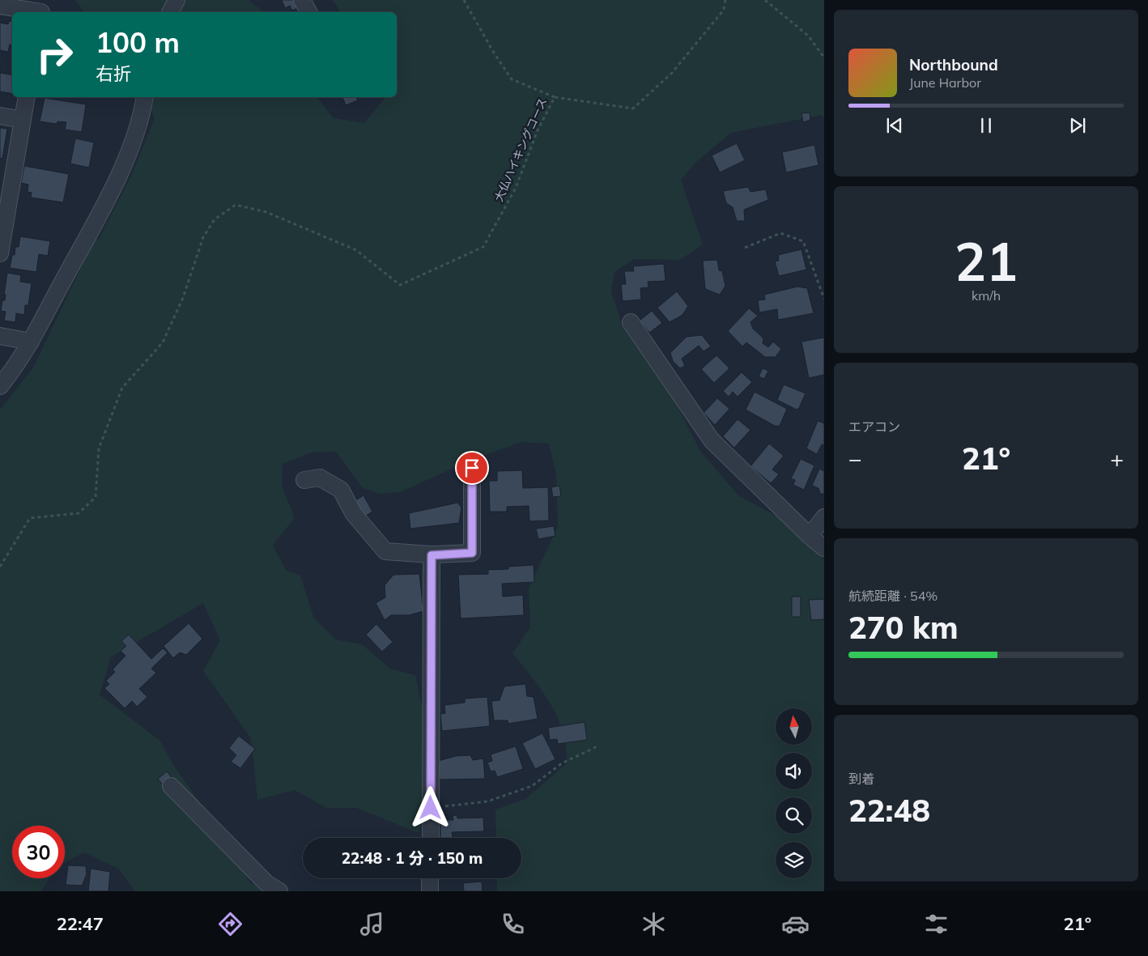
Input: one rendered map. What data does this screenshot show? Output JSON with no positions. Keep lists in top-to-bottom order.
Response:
{
  "streets": {
    "path": ["大仏ハイキングコース"]
  },
  "north": "top",
  "page": {
    "turn": ["100 m", "右折"],
    "song": ["Northbound", "June Harbor"],
    "tile": [
      ["21", "km/h"],
      "エアコン",
      ["航続距離 · 54%", "270 km"],
      ["到着", "22:48"]
    ],
    "heat": ["−", "21°", "+"],
    "limit": "30",
    "trip": "22:48 · 1 分 · 150 m",
    "tabs": ["22:47", "21°"]
  }
}
